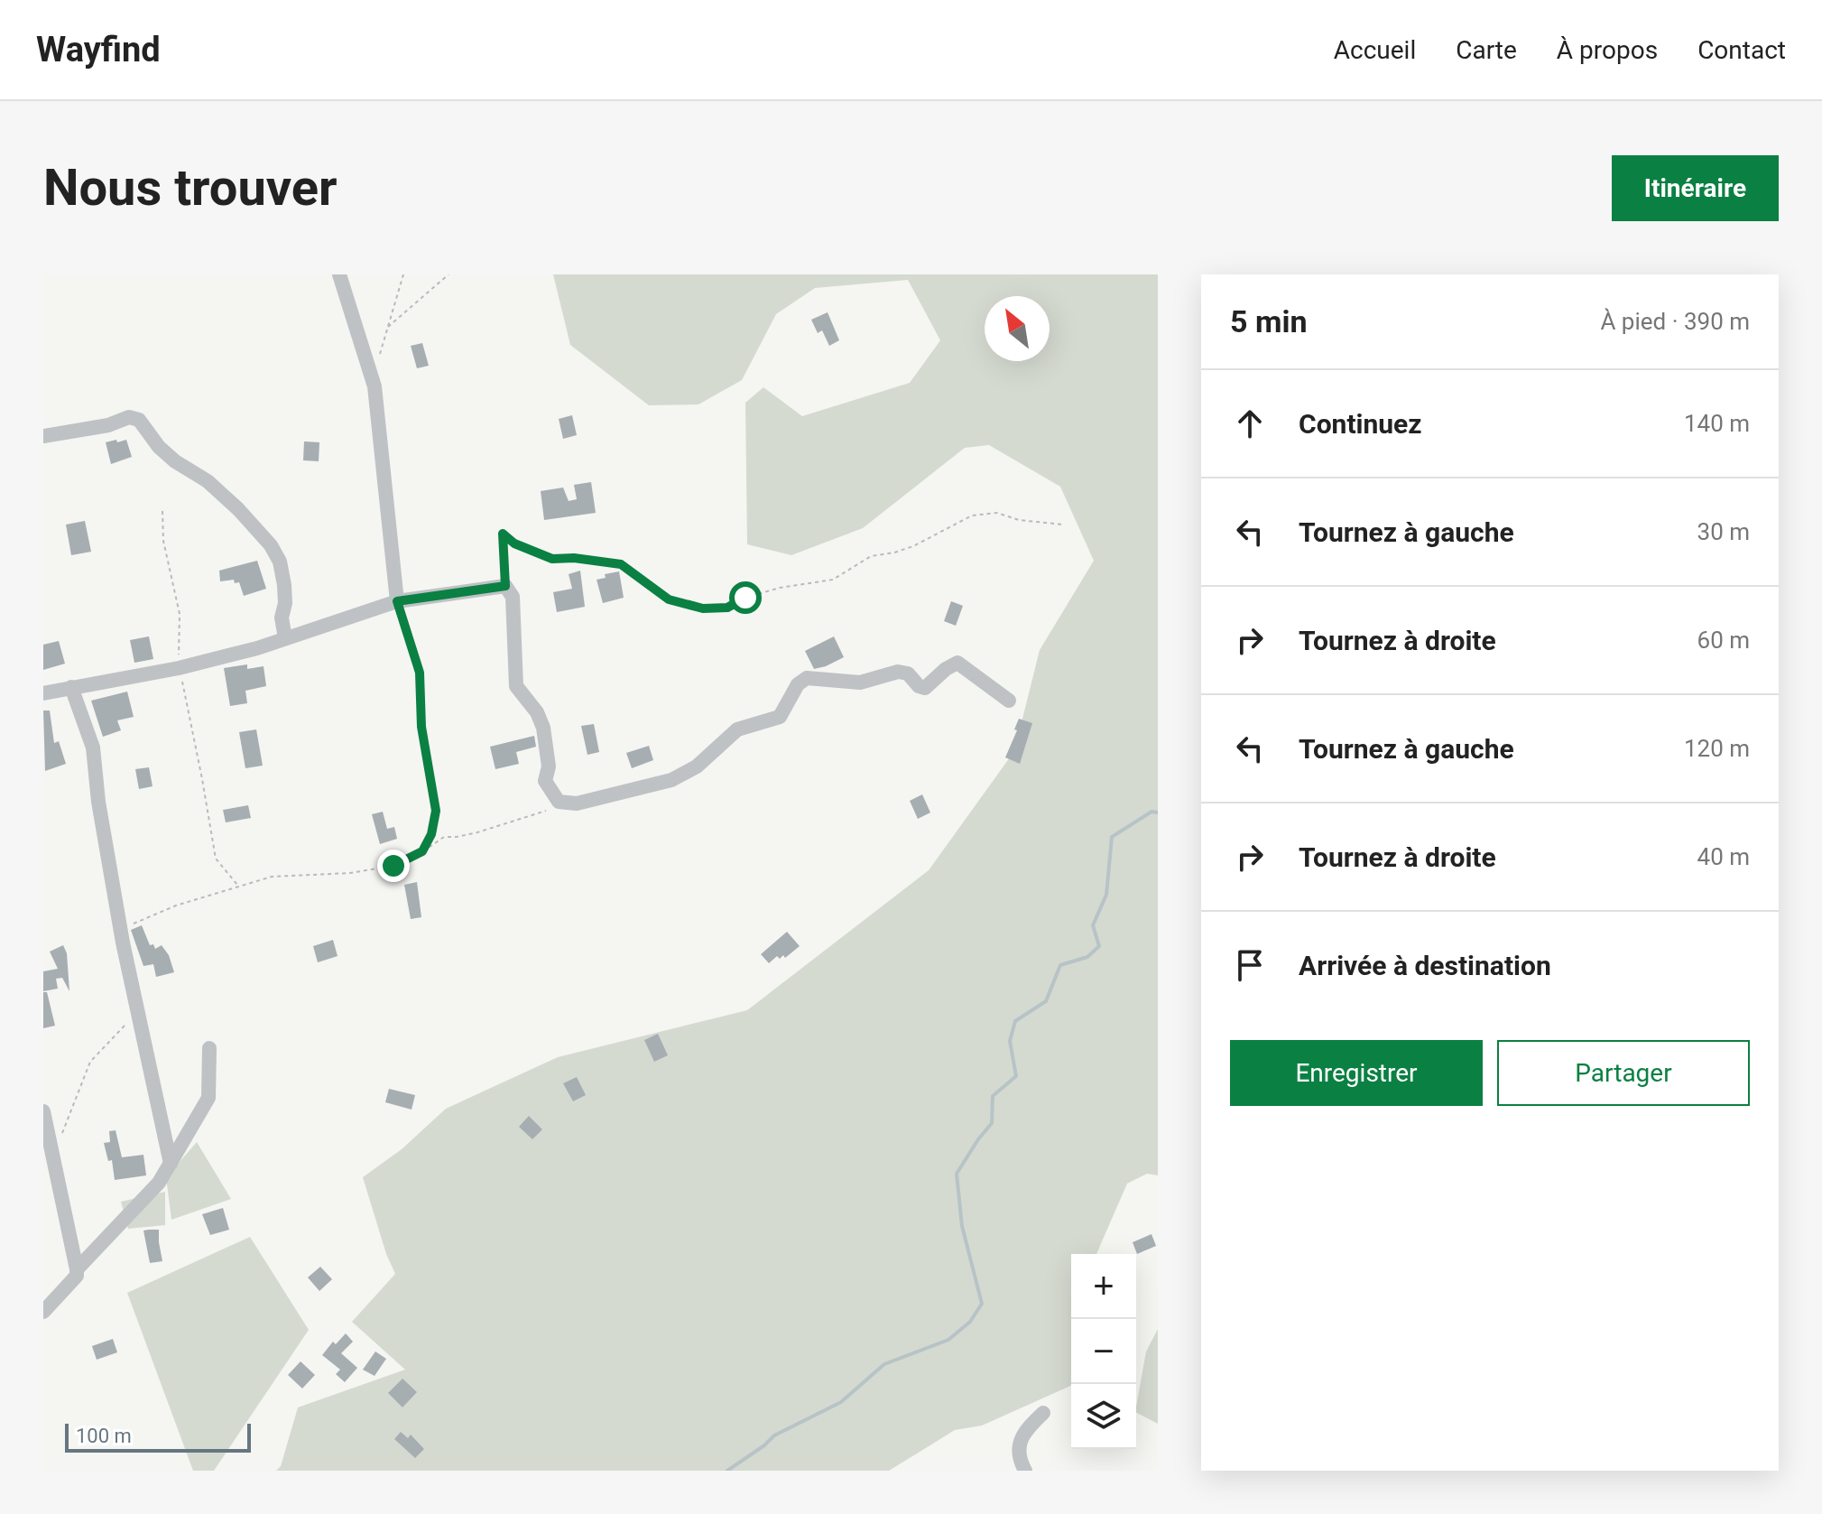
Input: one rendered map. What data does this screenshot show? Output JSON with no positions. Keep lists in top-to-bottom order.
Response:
{
  "scale_bar": "100 m",
  "north": "top left",
  "page": {
    "header": "Wayfind",
    "nav": [
      "Accueil",
      "Carte",
      "À propos",
      "Contact"
    ],
    "buttons": [
      "Itinéraire",
      ["Enregistrer", "Partager"]
    ],
    "title": "Nous trouver",
    "heading": ["5 min", "À pied · 390 m"],
    "list": [
      ["Continuez", "140 m"],
      ["Tournez à gauche", "30 m"],
      ["Tournez à droite", "60 m"],
      ["Tournez à gauche", "120 m"],
      ["Tournez à droite", "40 m"],
      "Arrivée à destination"
    ],
    "map_buttons": ["+", "−"],
    "scale": "100 m"
  }
}
